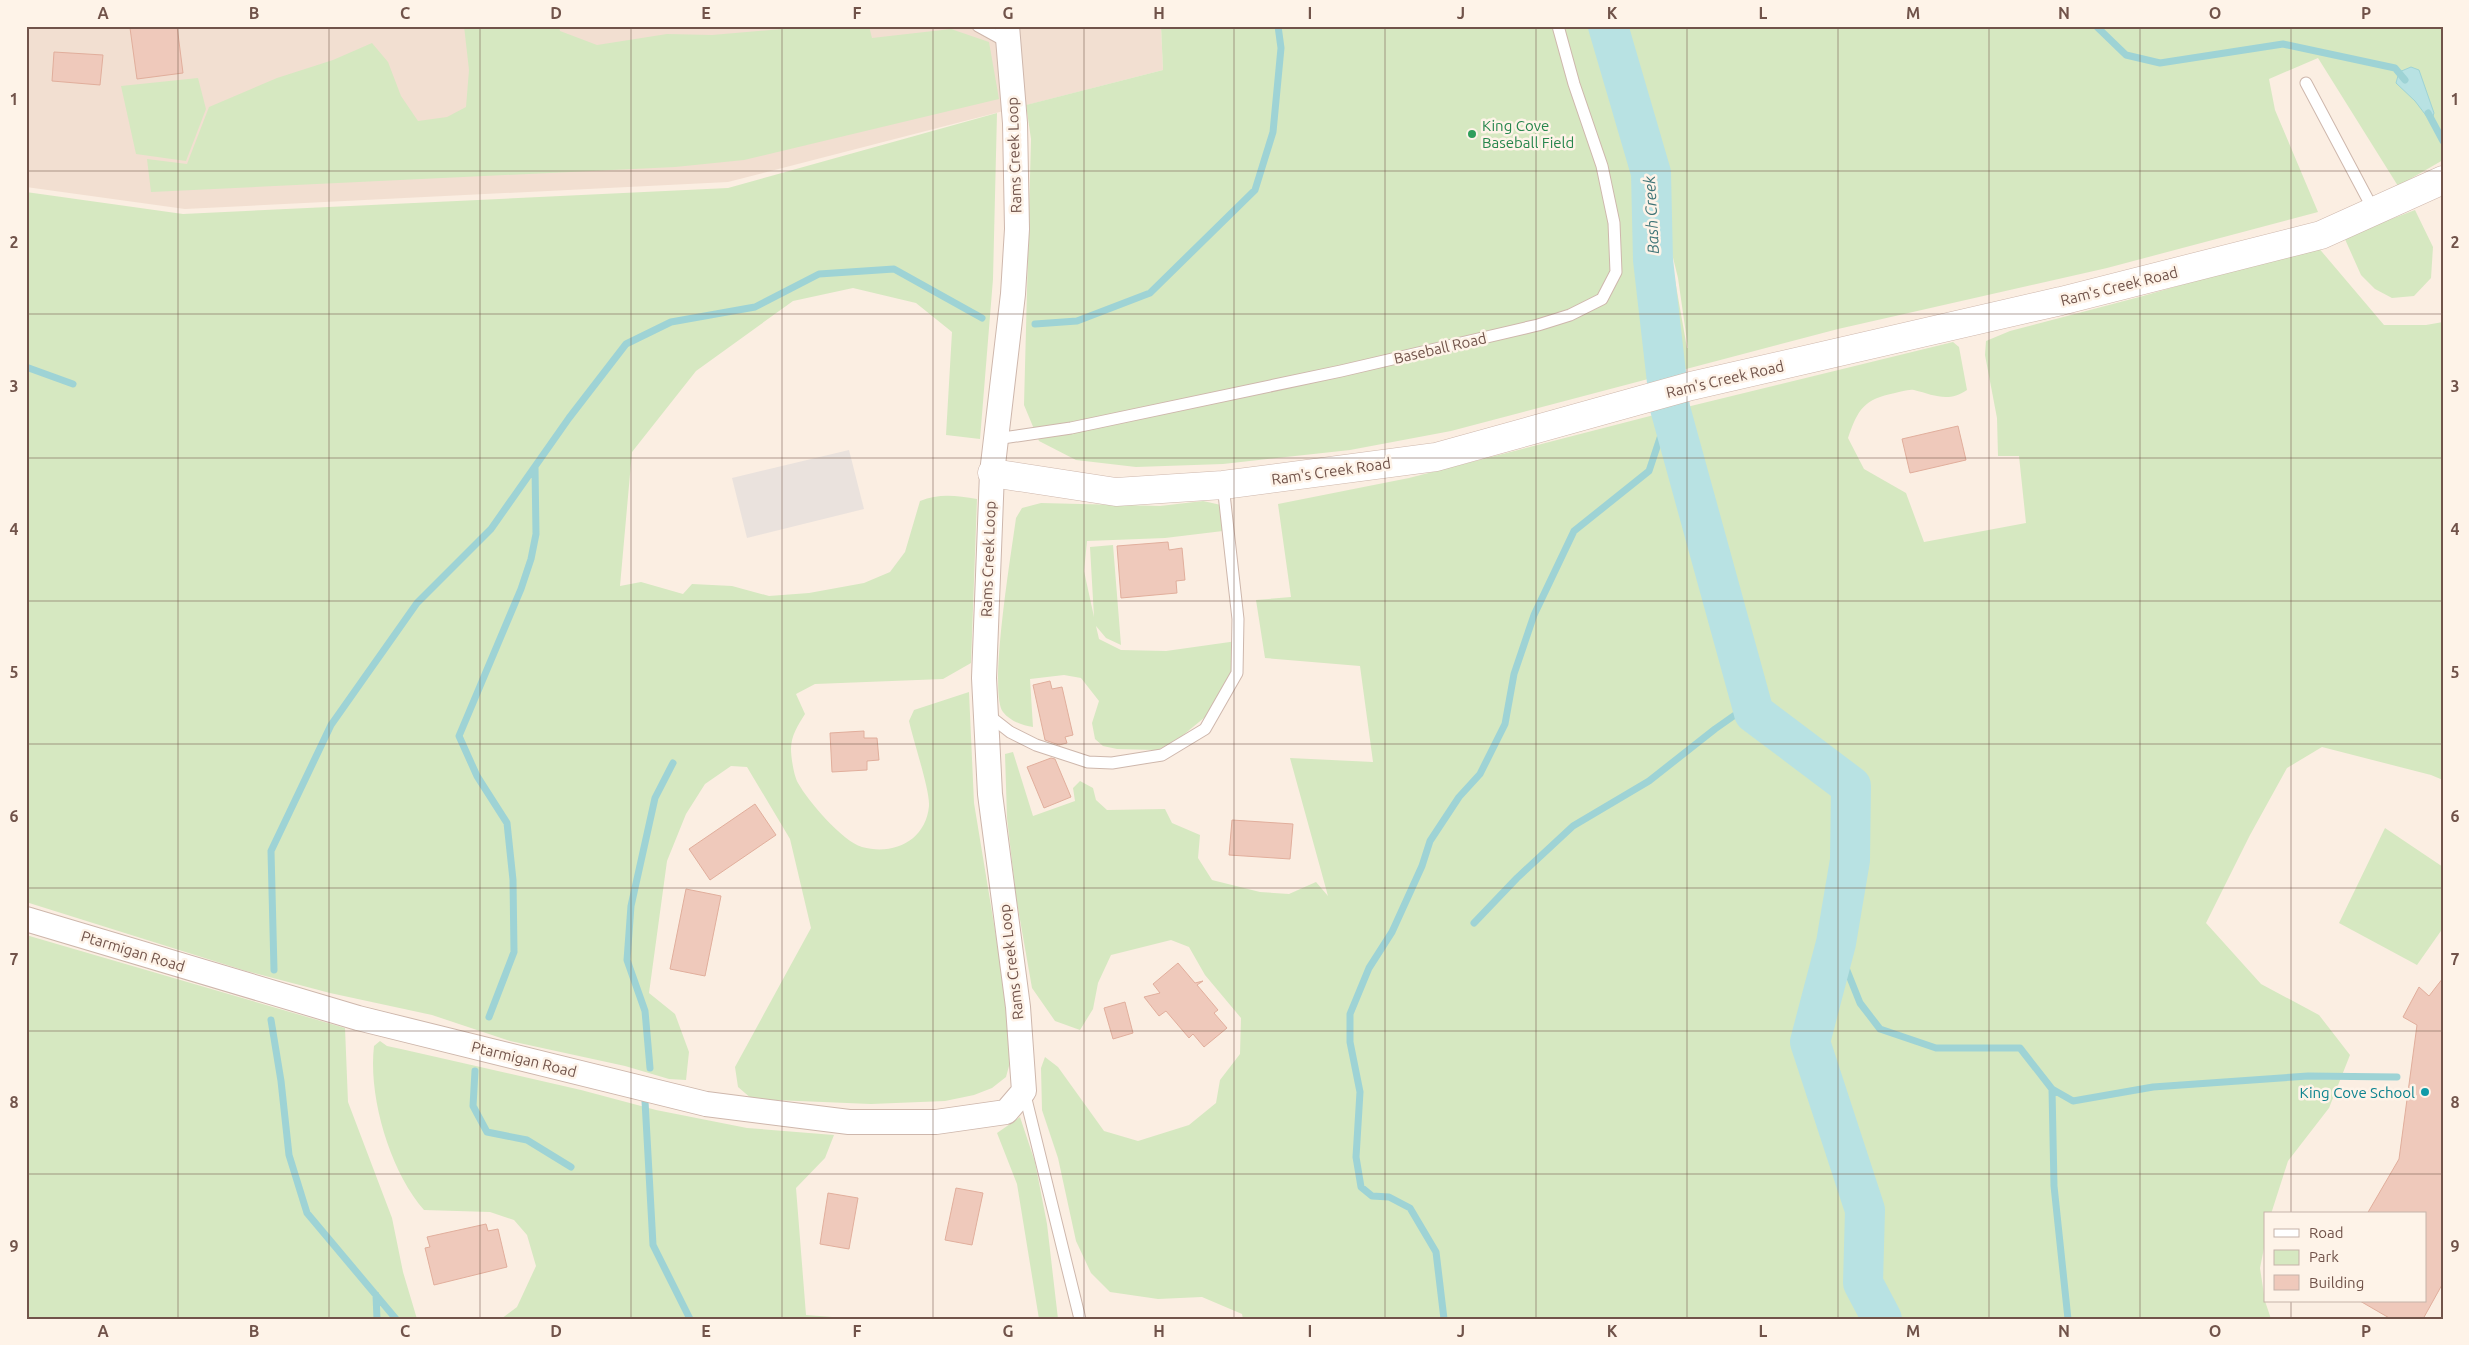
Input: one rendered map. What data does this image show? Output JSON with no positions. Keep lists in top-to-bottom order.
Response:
{
  "streets": {
    "street": ["Rams Creek Loop", "Ram's Creek Road", "Ptarmigan Road"],
    "lane": ["Baseball Road"]
  },
  "crossings": [
    ["Rams Creek Loop", "Ram's Creek Road"],
    ["Rams Creek Loop", "Baseball Road"],
    ["Rams Creek Loop", "Ptarmigan Road"]
  ],
  "water": ["Bash Creek"],
  "places": ["King Cove Baseball Field", "King Cove School"],
  "legend": ["Road", "Park", "Building"],
  "grid": {
    "columns": [
      "A",
      "B",
      "C",
      "D",
      "E",
      "F",
      "G",
      "H",
      "I",
      "J",
      "K",
      "L",
      "M",
      "N",
      "O",
      "P"
    ],
    "rows": [
      "1",
      "2",
      "3",
      "4",
      "5",
      "6",
      "7",
      "8",
      "9"
    ]
  }
}
